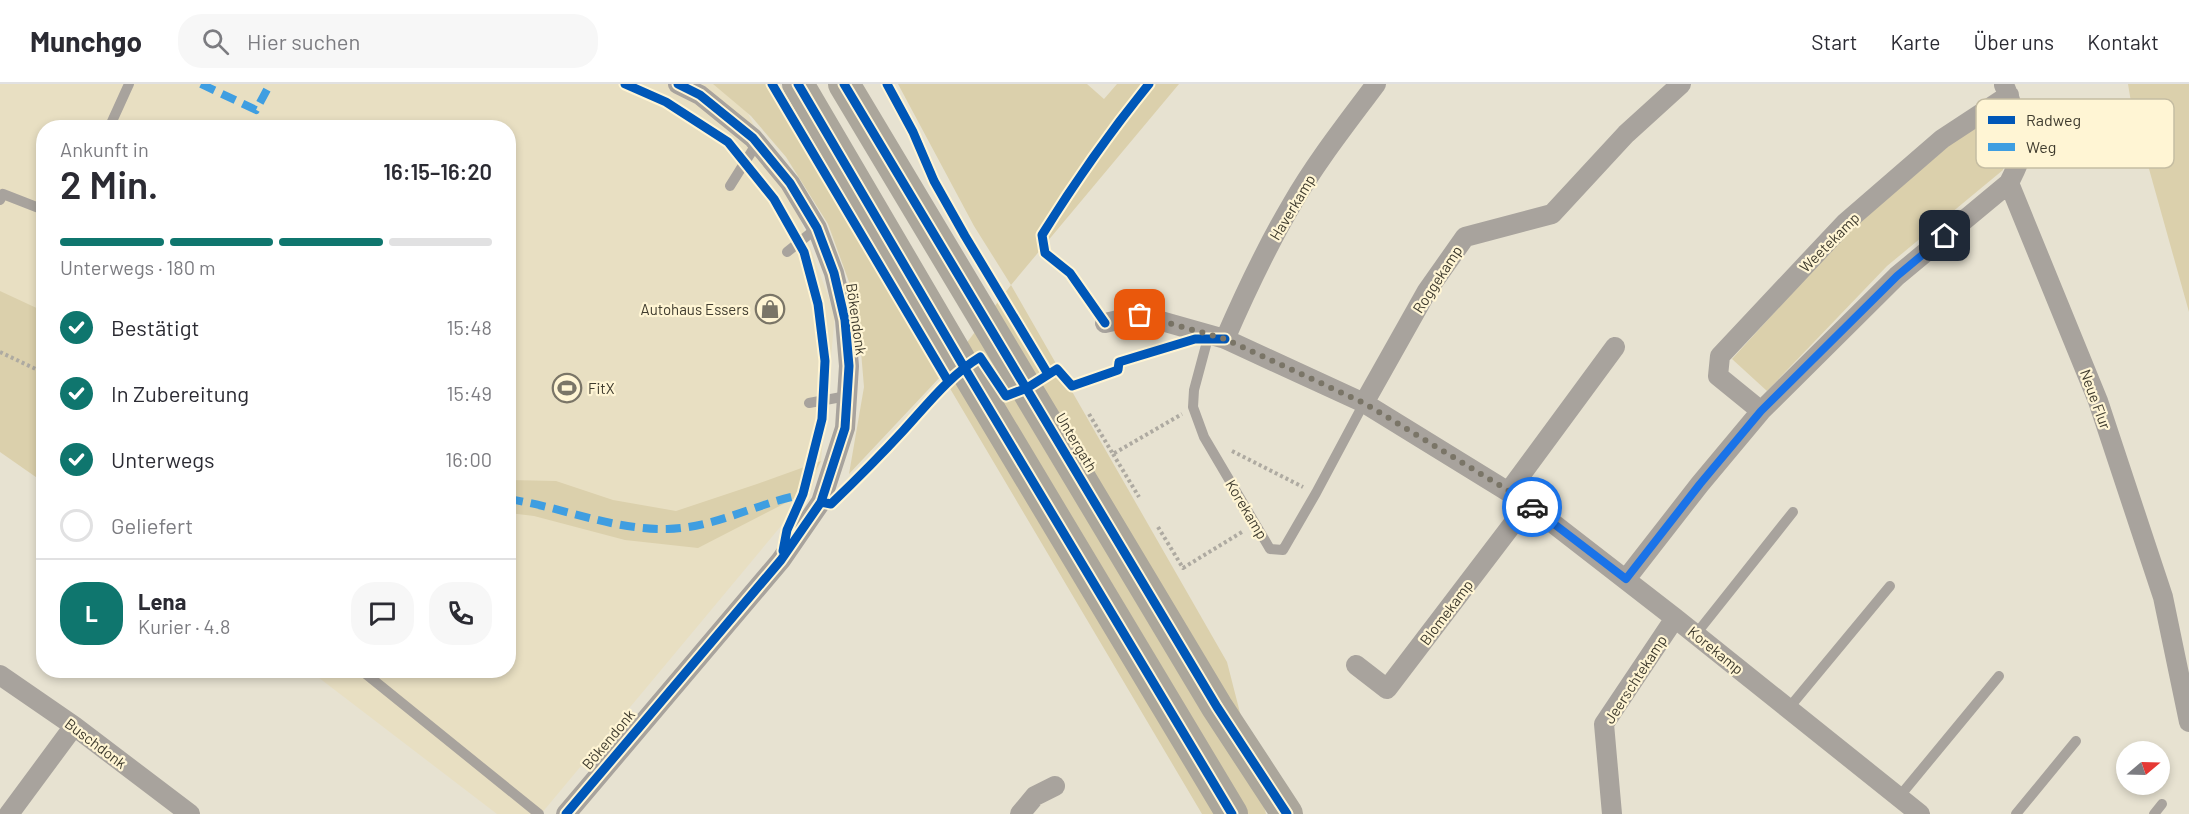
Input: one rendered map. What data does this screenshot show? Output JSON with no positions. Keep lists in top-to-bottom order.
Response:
{
  "streets": {
    "main road": ["Untergath"],
    "street": [
      "Haverkamp",
      "Weetekamp",
      "Roggekamp",
      "Bökendonk",
      "Neue Flur",
      "Korekamp",
      "Blomekamp",
      "Jeerschtekamp",
      "Buschdonk"
    ]
  },
  "crossings": [
    ["Haverkamp", "Korekamp"],
    ["Roggekamp", "Korekamp"],
    ["Korekamp", "Blomekamp"],
    ["Korekamp", "Jeerschtekamp"]
  ],
  "places": {
    "shop": ["Autohaus Essers"],
    "sports": ["FitX"]
  },
  "legend": ["Radweg", "Weg"],
  "north": "right",
  "page": {
    "header": "Munchgo",
    "search": "Hier suchen",
    "nav": [
      "Start",
      "Karte",
      "Über uns",
      "Kontakt"
    ],
    "heading": ["2 Min.", "Ankunft in", "16:15–16:20"],
    "panel": ["Lena", "Kurier · 4.8"],
    "bar": "Unterwegs · 180 m",
    "list": [
      ["Bestätigt", "15:48"],
      ["In Zubereitung", "15:49"],
      ["Unterwegs", "16:00"],
      "Geliefert"
    ],
    "round": "L"
  }
}
